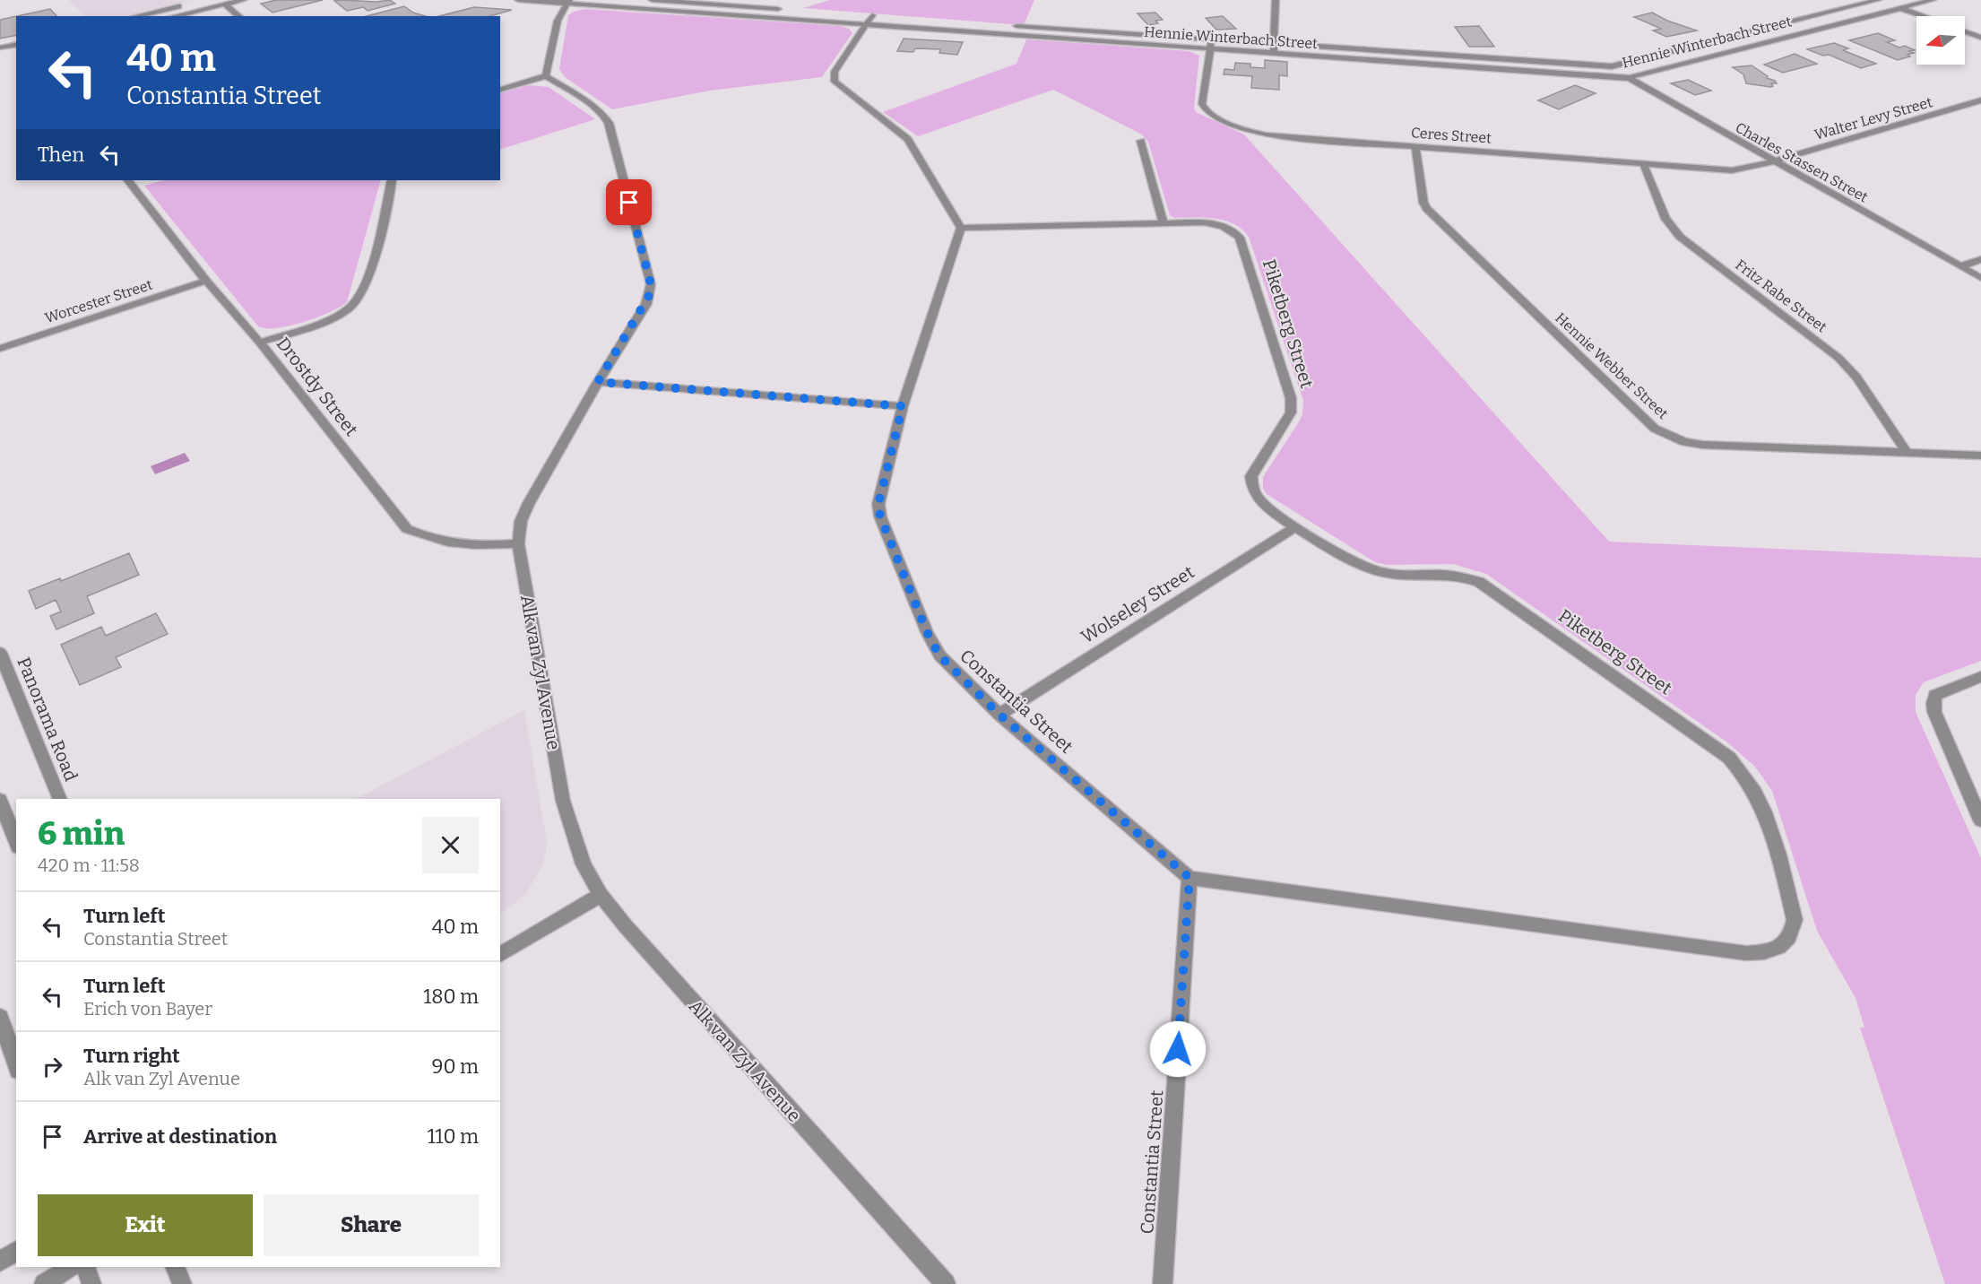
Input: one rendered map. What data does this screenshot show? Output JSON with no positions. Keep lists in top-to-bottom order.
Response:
{
  "streets": {
    "street": [
      "Hennie Winterbach Street",
      "Walter Levy Street",
      "Ceres Street",
      "Charles Stassen Street",
      "Fritz Rabe Street",
      "Worcester Street",
      "Piketberg Street",
      "Hennie Webber Street",
      "Drostdy Street",
      "Wolseley Street",
      "Alk van Zyl Avenue",
      "Constantia Street",
      "Panorama Road"
    ]
  },
  "crossings": [
    ["Hennie Winterbach Street", "Ceres Street"],
    ["Hennie Winterbach Street", "Charles Stassen Street"],
    ["Walter Levy Street", "Ceres Street"],
    ["Walter Levy Street", "Charles Stassen Street"],
    ["Ceres Street", "Charles Stassen Street"],
    ["Ceres Street", "Fritz Rabe Street"],
    ["Ceres Street", "Hennie Webber Street"],
    ["Fritz Rabe Street", "Hennie Webber Street"],
    ["Worcester Street", "Drostdy Street"],
    ["Piketberg Street", "Wolseley Street"],
    ["Piketberg Street", "Constantia Street"],
    ["Drostdy Street", "Alk van Zyl Avenue"],
    ["Wolseley Street", "Constantia Street"]
  ],
  "north": "left",
  "page": {
    "turn": ["40 m", "Constantia Street"],
    "then": "Then",
    "heading": ["6 min", "420 m · 11:58"],
    "list": [
      {
        "name": "Turn left",
        "note": "Constantia Street",
        "value": "40 m"
      },
      {
        "name": "Turn left",
        "note": "Erich von Bayer",
        "value": "180 m"
      },
      {
        "name": "Turn right",
        "note": "Alk van Zyl Avenue",
        "value": "90 m"
      },
      {
        "name": "Arrive at destination",
        "value": "110 m"
      }
    ],
    "buttons": ["Exit", "Share"]
  }
}
